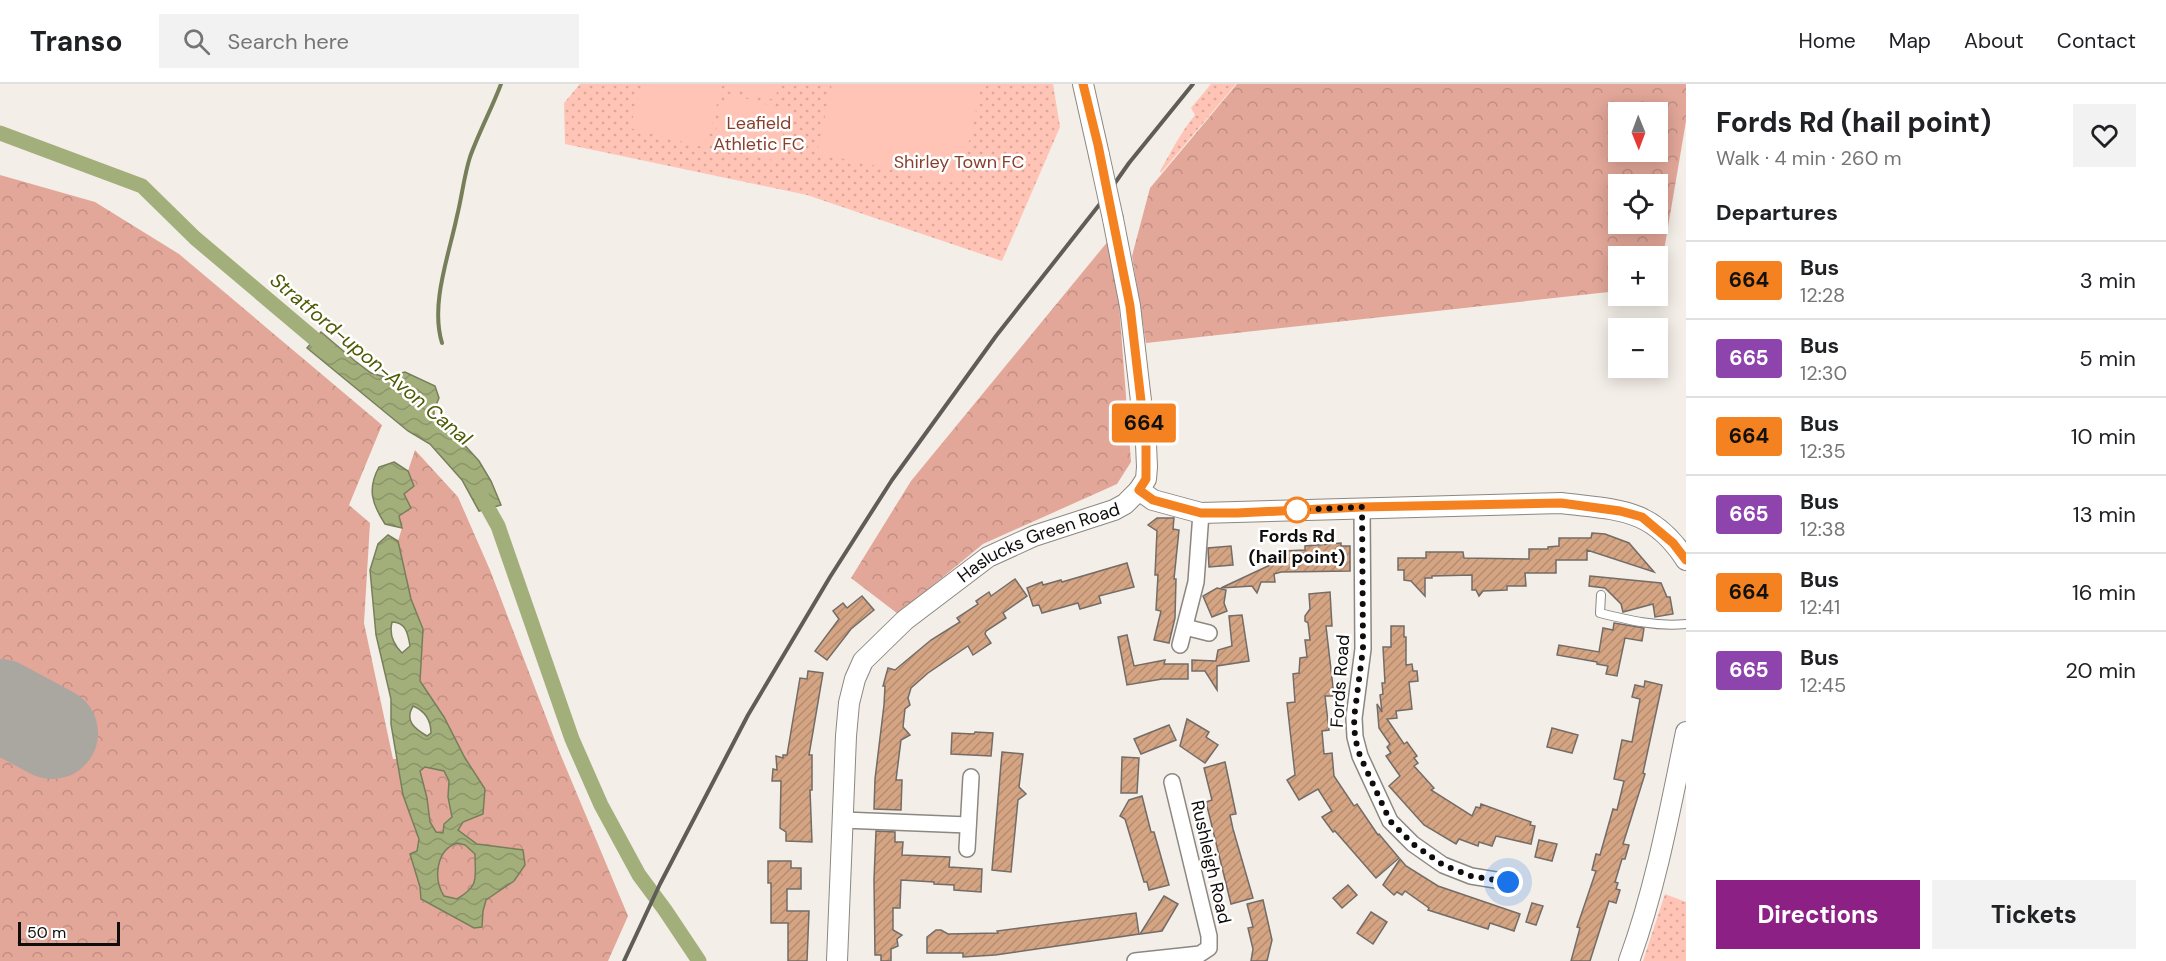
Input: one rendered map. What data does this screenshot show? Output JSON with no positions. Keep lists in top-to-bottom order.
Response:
{
  "streets": {
    "street": ["Haslucks Green Road", "Fords Road", "Rushleigh Road"]
  },
  "crossings": [
    ["Haslucks Green Road", "Fords Road"]
  ],
  "water": ["Stratford-upon-Avon Canal"],
  "parks": ["Leafield Athletic FC", "Shirley Town FC"],
  "places": ["Fords Rd (hail point)"],
  "lines": ["bus line 664"],
  "scale_bar": "50 m",
  "north": "bottom",
  "page": {
    "header": "Transo",
    "search": "Search here",
    "nav": [
      "Home",
      "Map",
      "About",
      "Contact"
    ],
    "on_map": "664",
    "heading": [
      ["Fords Rd (hail point)", "Walk · 4 min · 260 m"],
      "Departures"
    ],
    "map_buttons": ["+", "−"],
    "list": [
      {
        "mark": "664",
        "name": "Bus",
        "note": "12:28",
        "value": "3 min"
      },
      {
        "mark": "665",
        "name": "Bus",
        "note": "12:30",
        "value": "5 min"
      },
      {
        "mark": "664",
        "name": "Bus",
        "note": "12:35",
        "value": "10 min"
      },
      {
        "mark": "665",
        "name": "Bus",
        "note": "12:38",
        "value": "13 min"
      },
      {
        "mark": "664",
        "name": "Bus",
        "note": "12:41",
        "value": "16 min"
      },
      {
        "mark": "665",
        "name": "Bus",
        "note": "12:45",
        "value": "20 min"
      }
    ],
    "buttons": ["Directions", "Tickets"],
    "scale": "50 m"
  }
}
